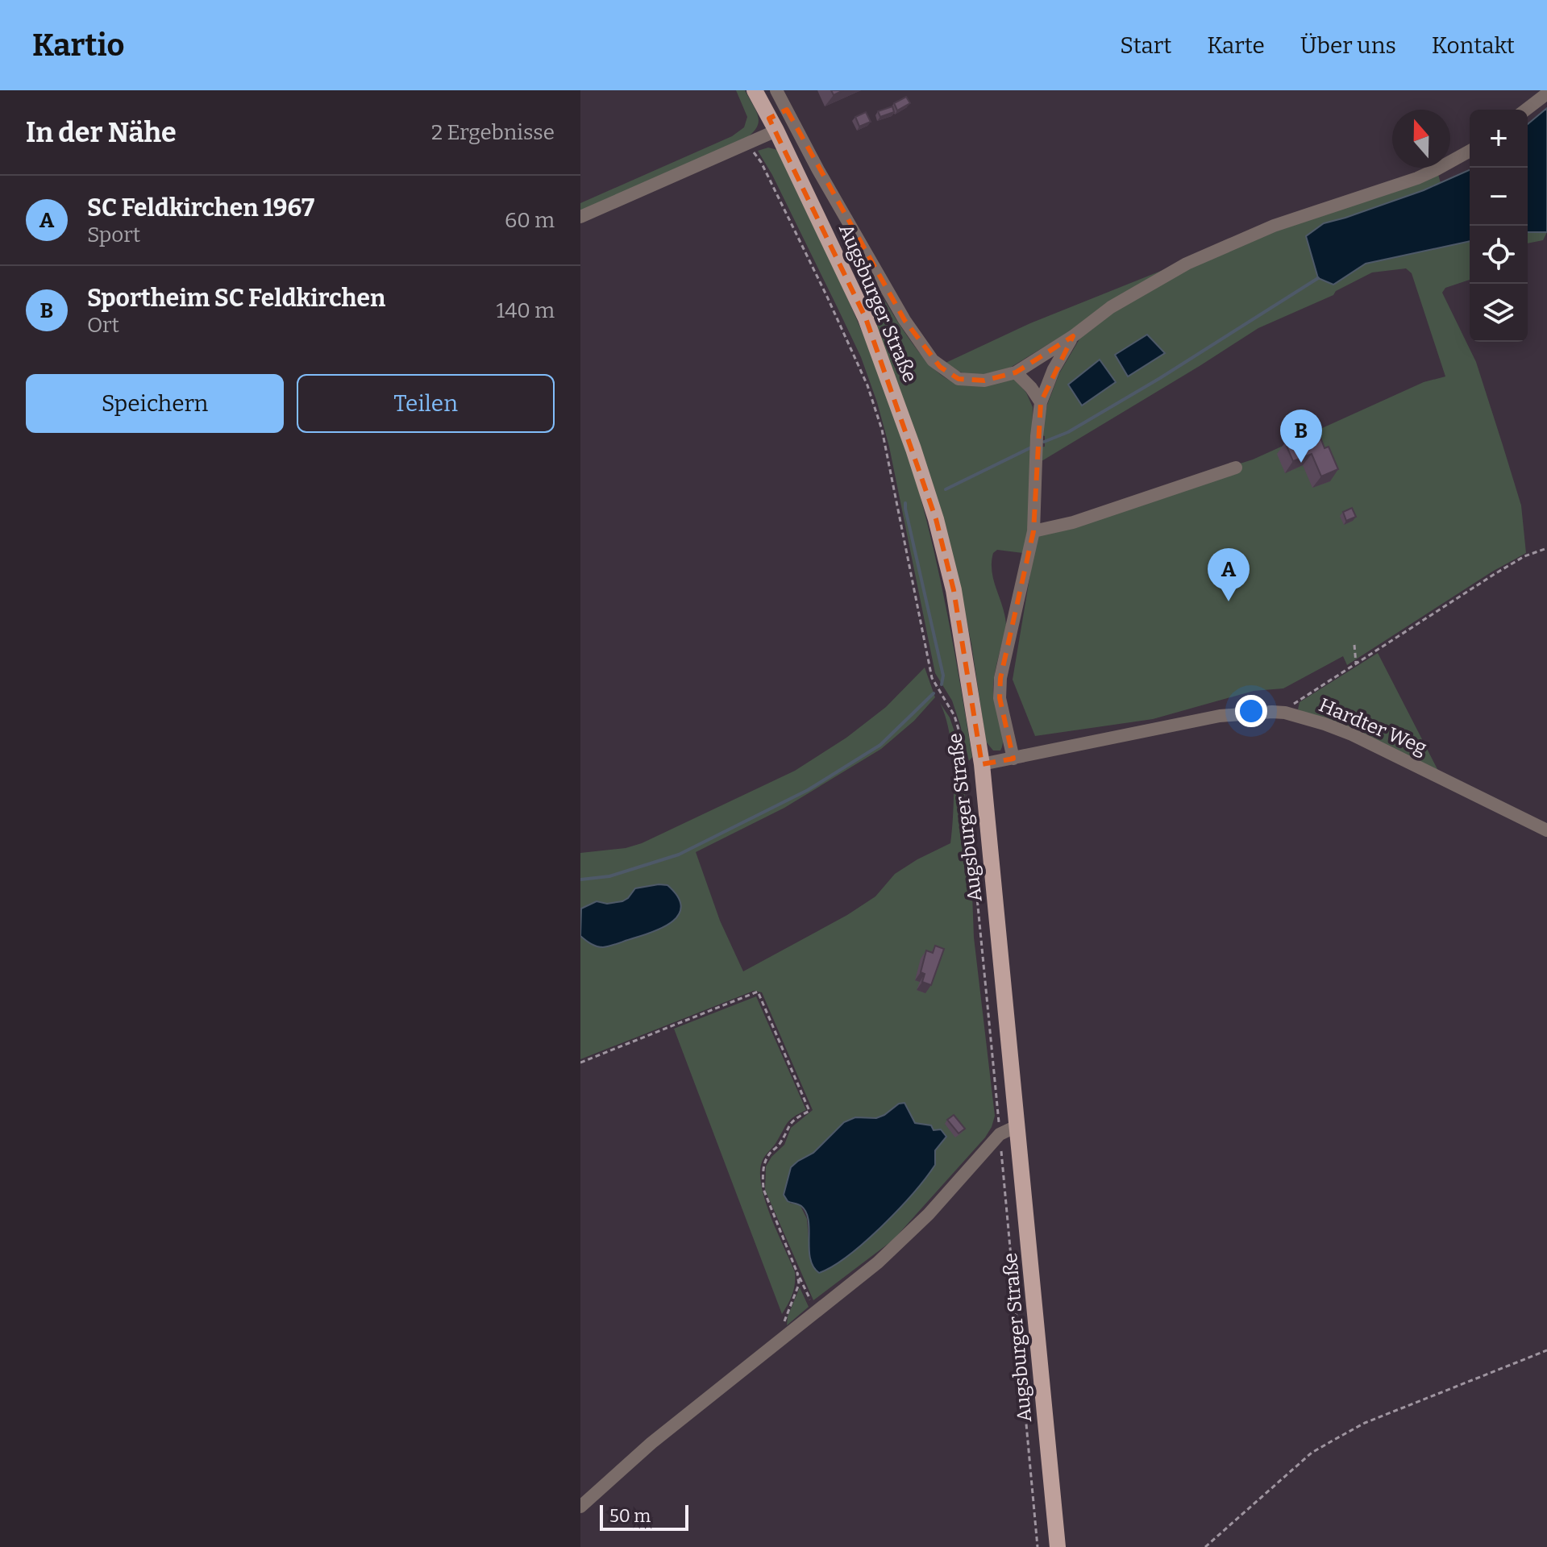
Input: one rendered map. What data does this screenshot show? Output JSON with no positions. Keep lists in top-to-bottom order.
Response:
{
  "streets": {
    "main road": ["Augsburger Straße"],
    "street": ["Hardter Weg"]
  },
  "crossings": [
    ["Augsburger Straße", "Hardter Weg"]
  ],
  "scale_bar": "50 m",
  "north": "top",
  "page": {
    "header": "Kartio",
    "nav": [
      "Start",
      "Karte",
      "Über uns",
      "Kontakt"
    ],
    "heading": ["In der Nähe", "2 Ergebnisse"],
    "map_buttons": ["+", "−"],
    "list": [
      {
        "mark": "A",
        "name": "SC Feldkirchen 1967",
        "note": "Sport",
        "value": "60 m"
      },
      {
        "mark": "B",
        "name": "Sportheim SC Feldkirchen",
        "note": "Ort",
        "value": "140 m"
      }
    ],
    "buttons": ["Speichern", "Teilen"],
    "pins": ["B", "A"],
    "scale": "50 m"
  }
}
